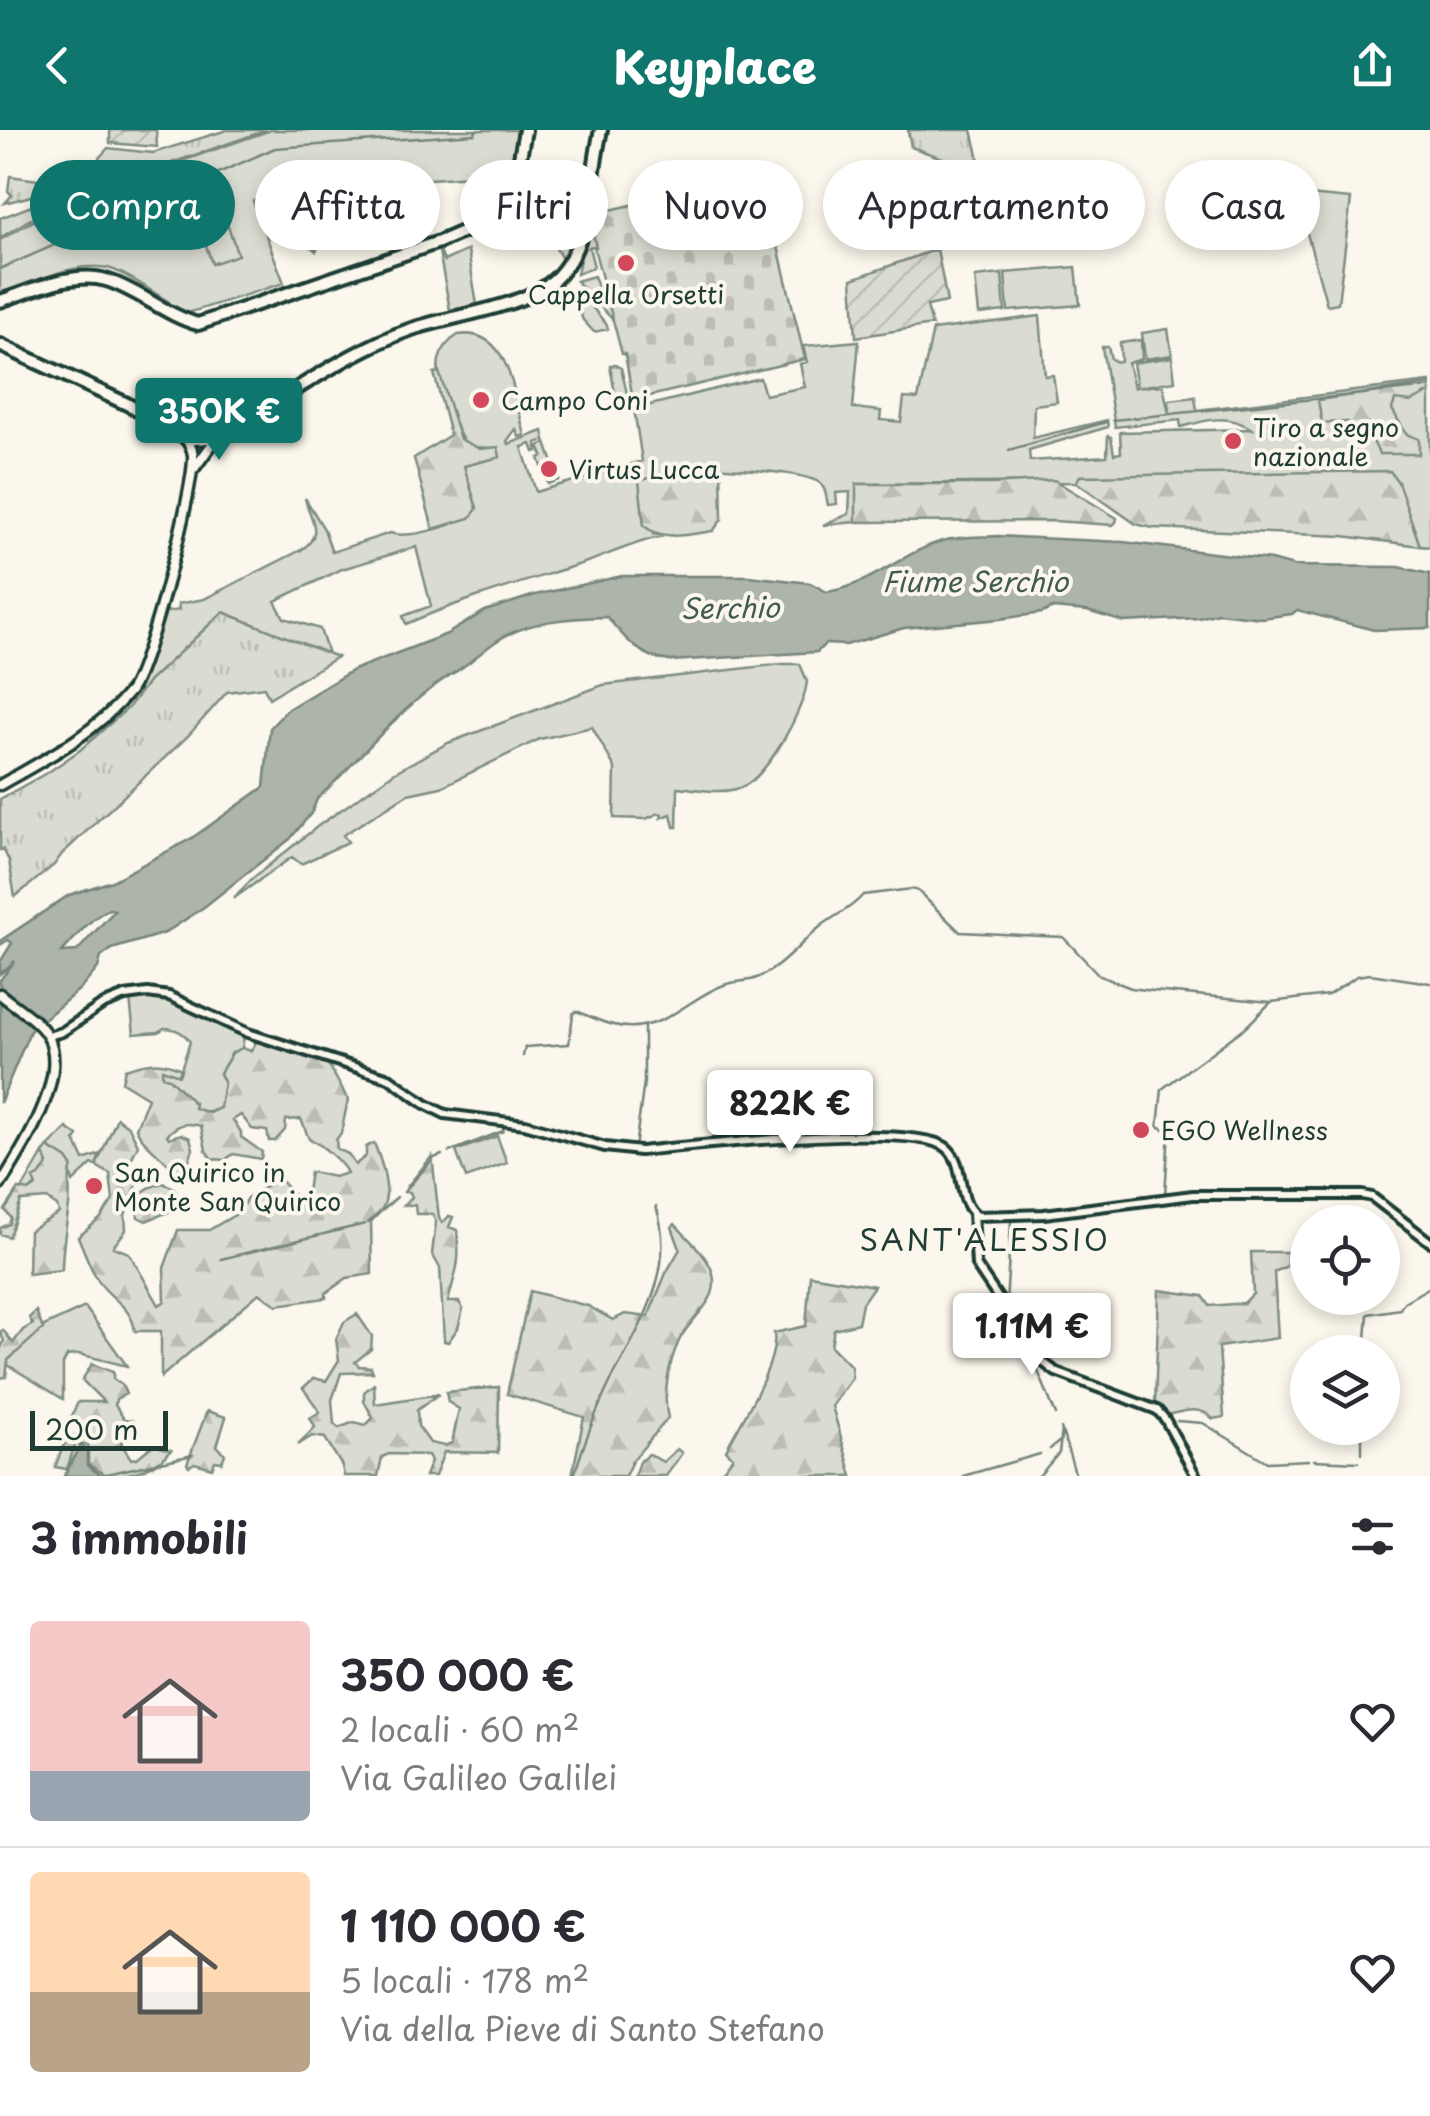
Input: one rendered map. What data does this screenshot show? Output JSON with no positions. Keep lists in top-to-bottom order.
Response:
{
  "districts": ["SANT'ALESSIO"],
  "water": ["Fiume Serchio", "Serchio"],
  "places": [
    "Cappella Orsetti",
    "Campo Coni",
    "Tiro a segno nazionale",
    "Virtus Lucca",
    "EGO Wellness",
    "San Quirico in Monte San Quirico"
  ],
  "scale_bar": "200 m",
  "page": {
    "header": "Keyplace",
    "chip": [
      "Compra",
      "Affitta",
      "Filtri",
      "Nuovo",
      "Appartamento",
      "Casa"
    ],
    "price": ["350K €", "822K €", "1.11M €"],
    "scale": "200 m",
    "heading": "3 immobili",
    "list": [
      {
        "name": "350 000 €",
        "note": "2 locali · 60 m² · Via Galileo Galilei"
      },
      {
        "name": "1 110 000 €",
        "note": "5 locali · 178 m² · Via della Pieve di Santo Stefano"
      }
    ]
  }
}
